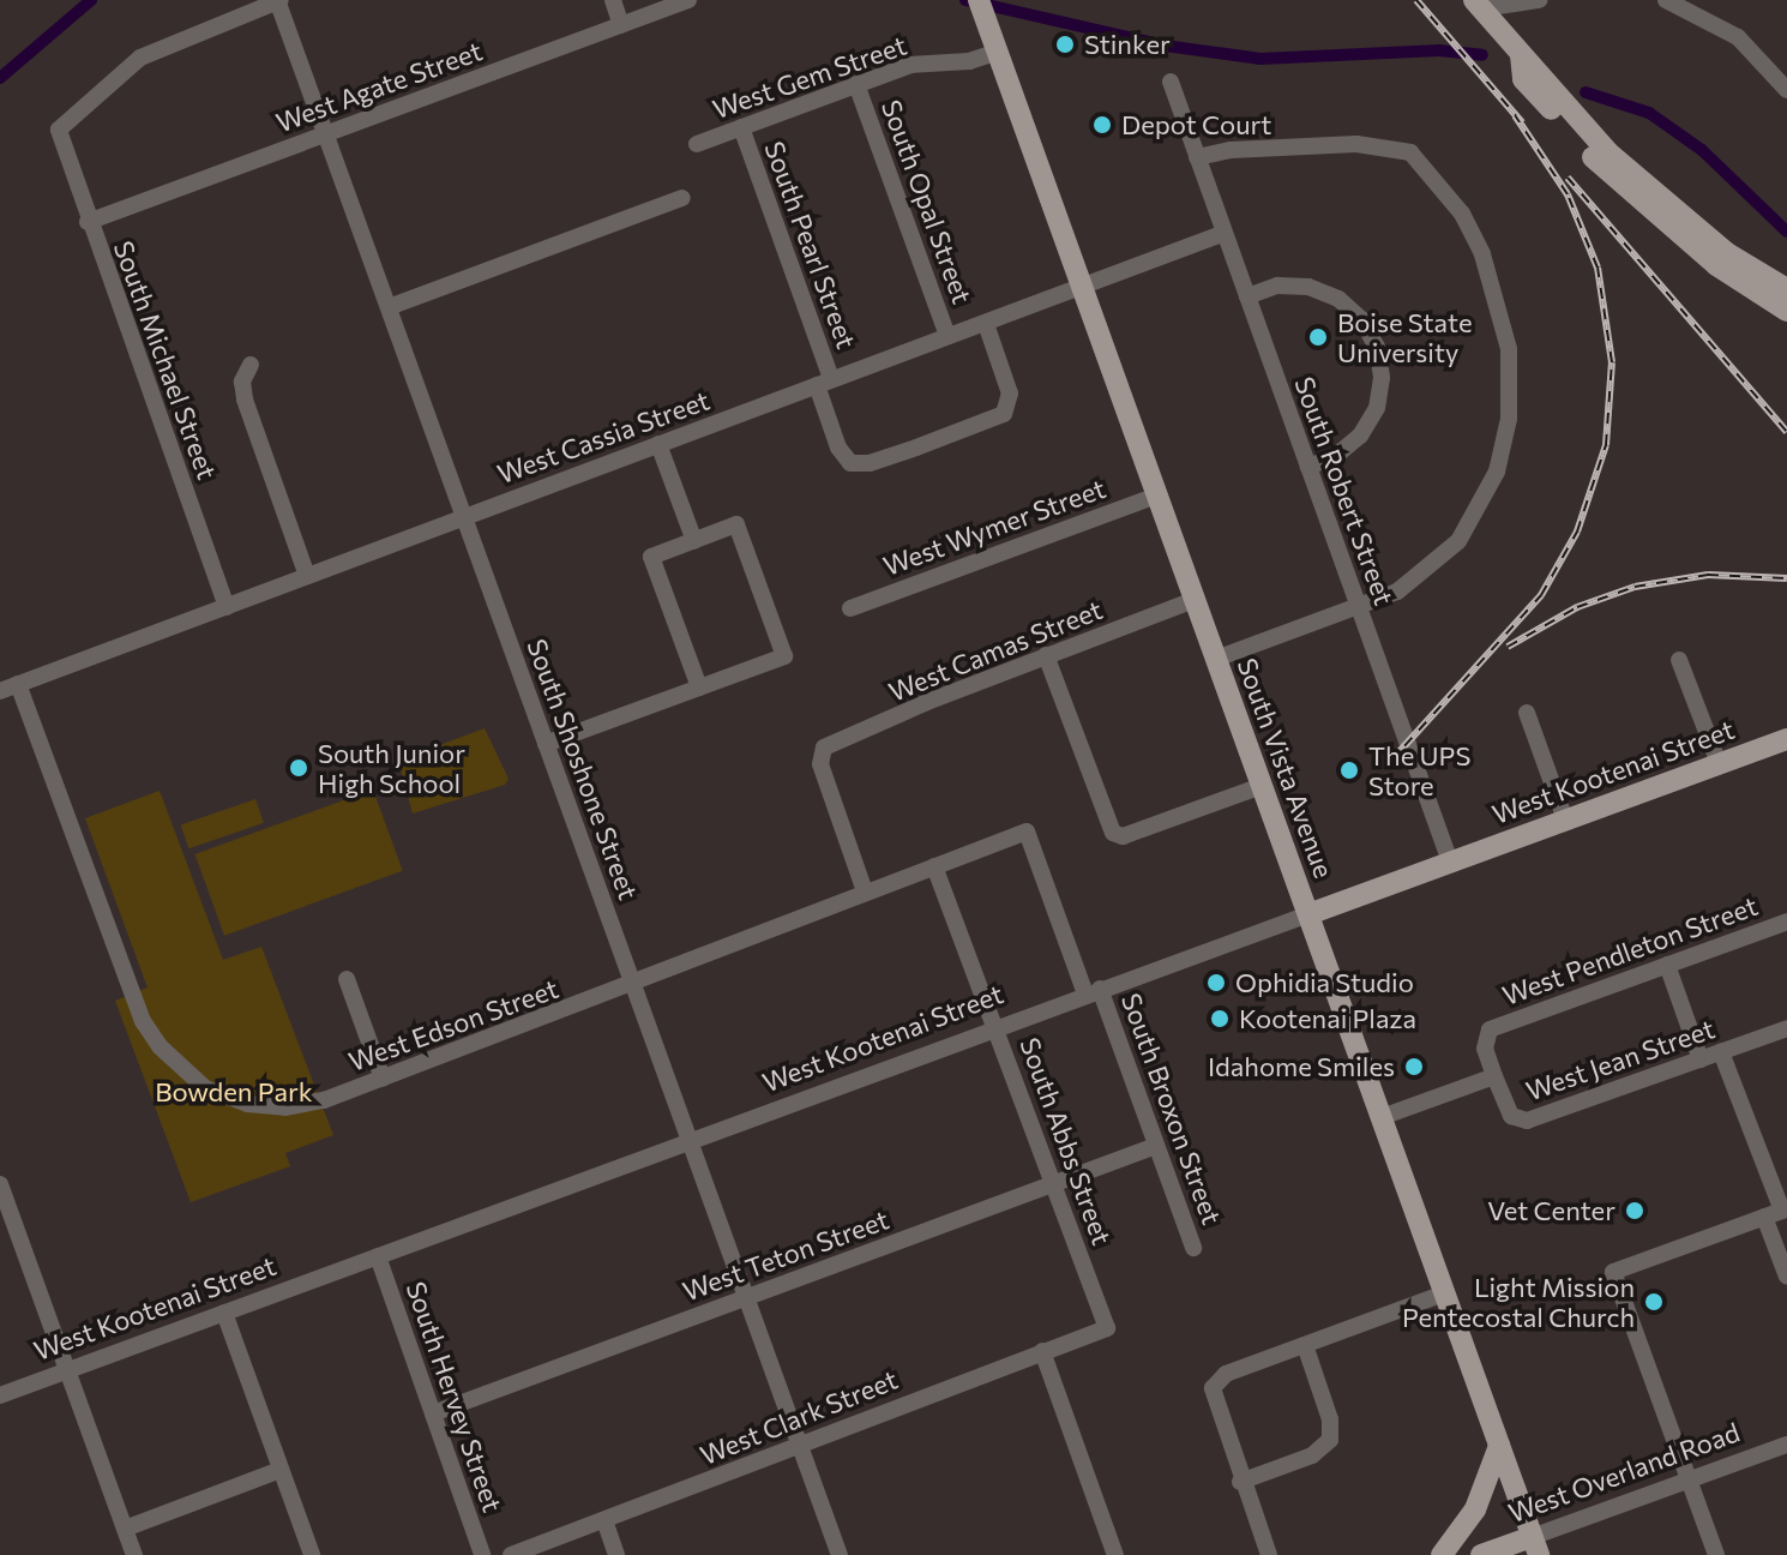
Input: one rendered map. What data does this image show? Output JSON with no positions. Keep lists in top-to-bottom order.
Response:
{
  "streets": {
    "main road": ["South Vista Avenue", "West Kootenai Street", "West Overland Road"],
    "street": [
      "West Gem Street",
      "West Agate Street",
      "South Opal Street",
      "South Pearl Street",
      "South Michael Street",
      "West Cassia Street",
      "South Robert Street",
      "West Wymer Street",
      "West Camas Street",
      "South Shoshone Street",
      "West Pendleton Street",
      "West Edson Street",
      "West Jean Street",
      "South Broxon Street",
      "South Abbs Street",
      "West Teton Street",
      "South Hervey Street",
      "West Clark Street"
    ]
  },
  "crossings": [
    ["West Gem Street", "South Opal Street"],
    ["West Gem Street", "South Pearl Street"],
    ["West Gem Street", "South Vista Avenue"],
    ["West Agate Street", "South Michael Street"],
    ["West Agate Street", "South Shoshone Street"],
    ["South Opal Street", "West Cassia Street"],
    ["South Pearl Street", "West Cassia Street"],
    ["South Michael Street", "West Cassia Street"],
    ["South Michael Street", "South Shoshone Street"],
    ["West Cassia Street", "South Robert Street"],
    ["West Cassia Street", "South Vista Avenue"],
    ["West Cassia Street", "South Shoshone Street"],
    ["West Cassia Street", "West Edson Street"],
    ["South Robert Street", "West Kootenai Street"],
    ["West Wymer Street", "South Vista Avenue"],
    ["West Camas Street", "South Vista Avenue"],
    ["West Camas Street", "West Edson Street"],
    ["South Vista Avenue", "West Kootenai Street"],
    ["South Vista Avenue", "West Overland Road"],
    ["South Shoshone Street", "West Kootenai Street"],
    ["South Shoshone Street", "West Edson Street"],
    ["South Shoshone Street", "West Teton Street"],
    ["South Shoshone Street", "West Clark Street"],
    ["West Kootenai Street", "South Broxon Street"],
    ["West Kootenai Street", "South Abbs Street"],
    ["West Kootenai Street", "South Hervey Street"],
    ["West Pendleton Street", "West Jean Street"],
    ["West Edson Street", "South Broxon Street"],
    ["West Edson Street", "South Abbs Street"],
    ["South Broxon Street", "West Teton Street"],
    ["South Abbs Street", "West Teton Street"],
    ["South Abbs Street", "West Clark Street"],
    ["West Teton Street", "South Hervey Street"]
  ],
  "parks": ["Bowden Park"],
  "places": [
    "Stinker",
    "Depot Court",
    "Boise State University",
    "South Junior High School",
    "The UPS Store",
    "Ophidia Studio",
    "Kootenai Plaza",
    "Idahome Smiles",
    "Vet Center",
    "Light Mission Pentecostal Church"
  ]
}
